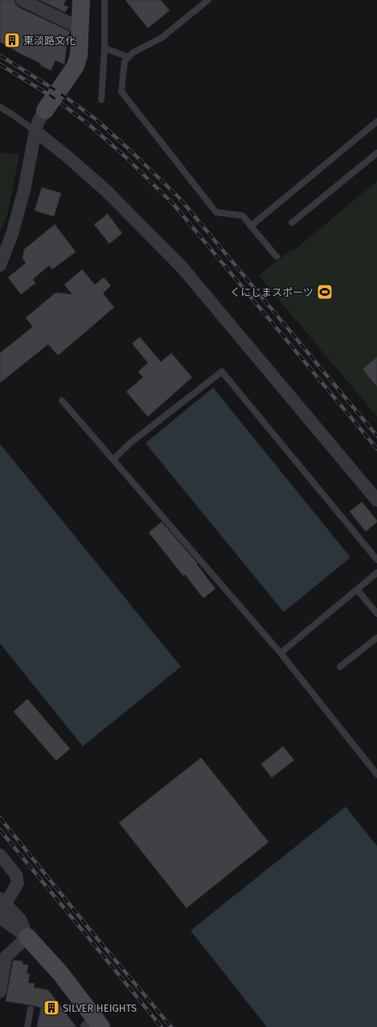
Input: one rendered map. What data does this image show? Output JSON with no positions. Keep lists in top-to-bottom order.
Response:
{
  "places": {
    "building": ["東淡路文化", "SILVER HEIGHTS"],
    "sports": ["くにじまスポーツ"]
  }
}
